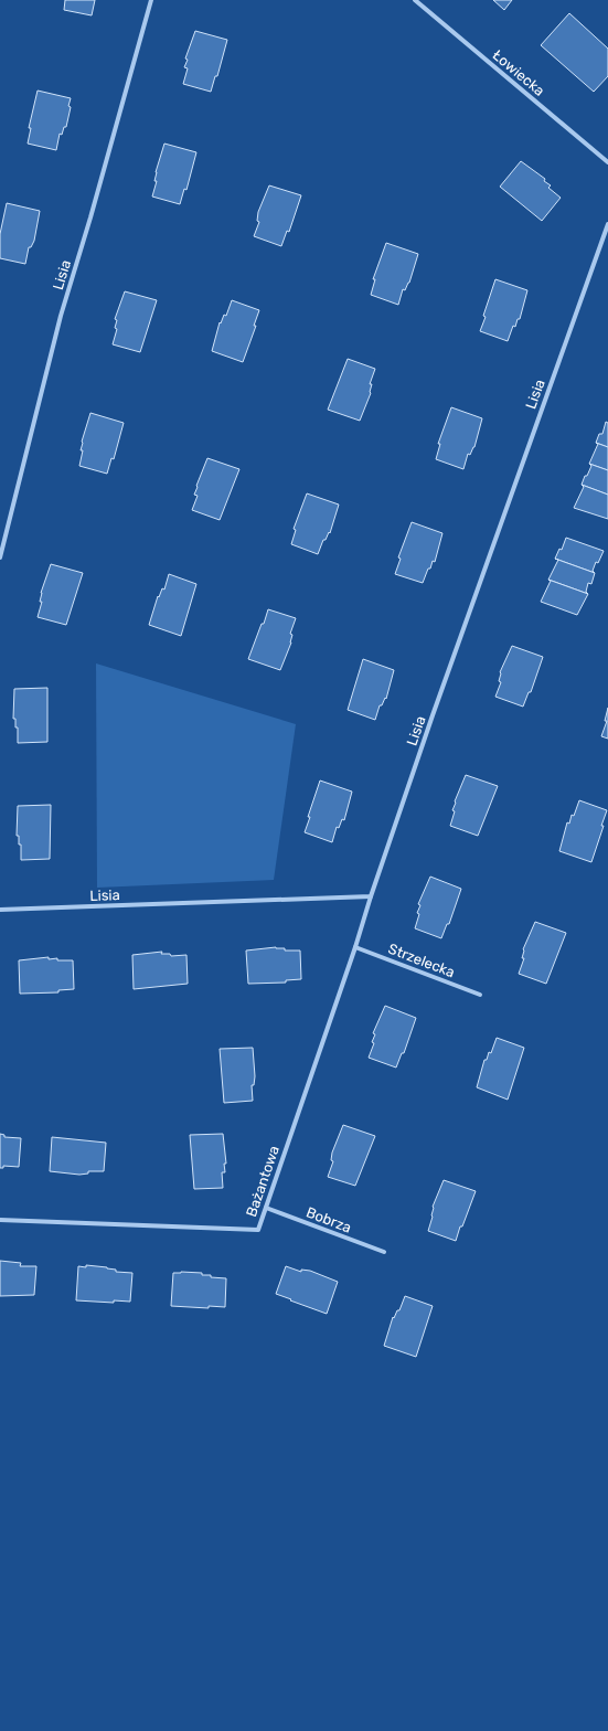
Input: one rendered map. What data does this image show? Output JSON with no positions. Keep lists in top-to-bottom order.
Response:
{
  "streets": {
    "street": [
      "Łowiecka",
      "Lisia",
      "Strzelecka",
      "Bażantowa",
      "Bobrza"
    ]
  },
  "crossings": [
    ["Lisia", "Bażantowa"],
    ["Strzelecka", "Bażantowa"],
    ["Bażantowa", "Bobrza"]
  ]
}
